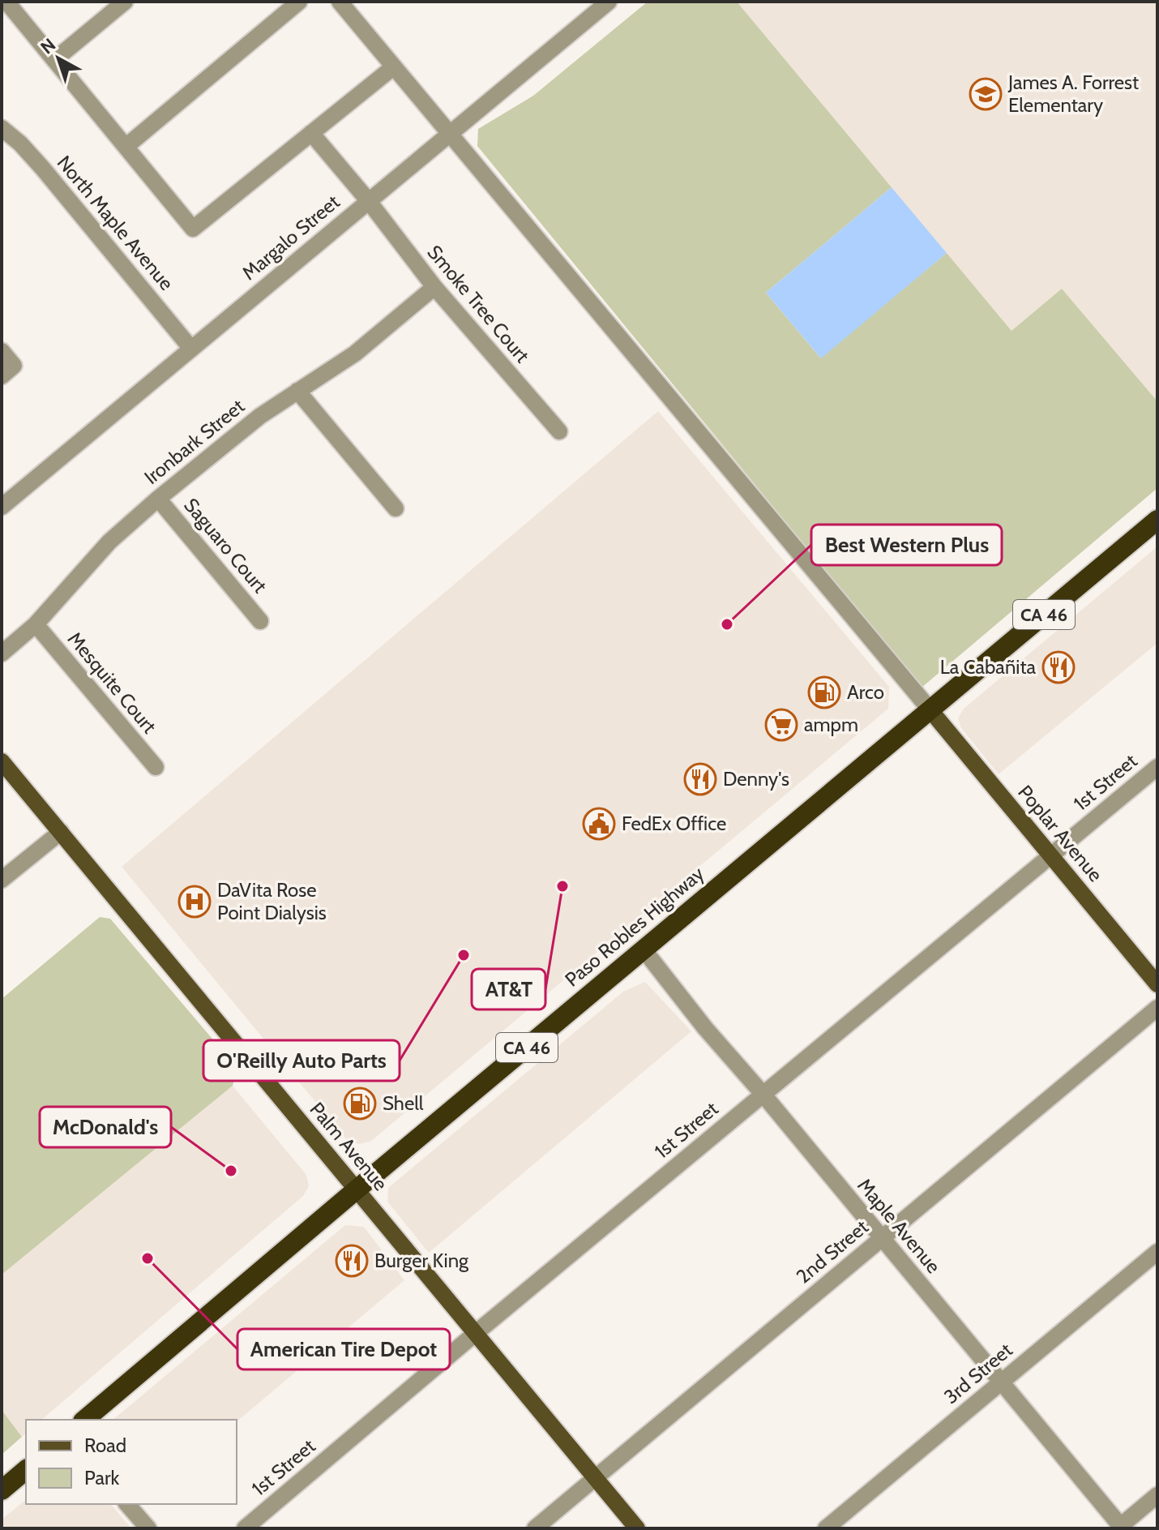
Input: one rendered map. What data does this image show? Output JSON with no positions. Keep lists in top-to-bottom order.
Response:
{
  "streets": {
    "highway": ["CA 46", "Paso Robles Highway"],
    "main road": ["Poplar Avenue", "Palm Avenue"],
    "street": [
      "North Maple Avenue",
      "Margalo Street",
      "Smoke Tree Court",
      "Ironbark Street",
      "Saguaro Court",
      "Mesquite Court",
      "1st Street",
      "Maple Avenue",
      "2nd Street",
      "3rd Street"
    ]
  },
  "crossings": [
    ["North Maple Avenue", "Margalo Street"],
    ["Margalo Street", "Smoke Tree Court"],
    ["Smoke Tree Court", "Ironbark Street"],
    ["Ironbark Street", "Saguaro Court"],
    ["Ironbark Street", "Mesquite Court"],
    ["1st Street", "Poplar Avenue"],
    ["1st Street", "Palm Avenue"],
    ["1st Street", "Maple Avenue"],
    ["Poplar Avenue", "Paso Robles Highway"],
    ["Paso Robles Highway", "Palm Avenue"],
    ["Paso Robles Highway", "Maple Avenue"],
    ["Palm Avenue", "2nd Street"],
    ["Maple Avenue", "2nd Street"],
    ["Maple Avenue", "3rd Street"]
  ],
  "places": {
    "school or university": ["James A. Forrest Elementary"],
    "other": [
      "Best Western Plus",
      "AT&T",
      "O'Reilly Auto Parts",
      "McDonald's",
      "American Tire Depot"
    ],
    "restaurant": ["La Cabañita", "Denny's", "Burger King"],
    "fuel station": ["Arco", "Shell"],
    "supermarket": ["ampm"],
    "public building": ["FedEx Office"],
    "hospital": ["DaVita Rose Point Dialysis"]
  },
  "legend": ["Road", "Park"],
  "north": "top left"
}
